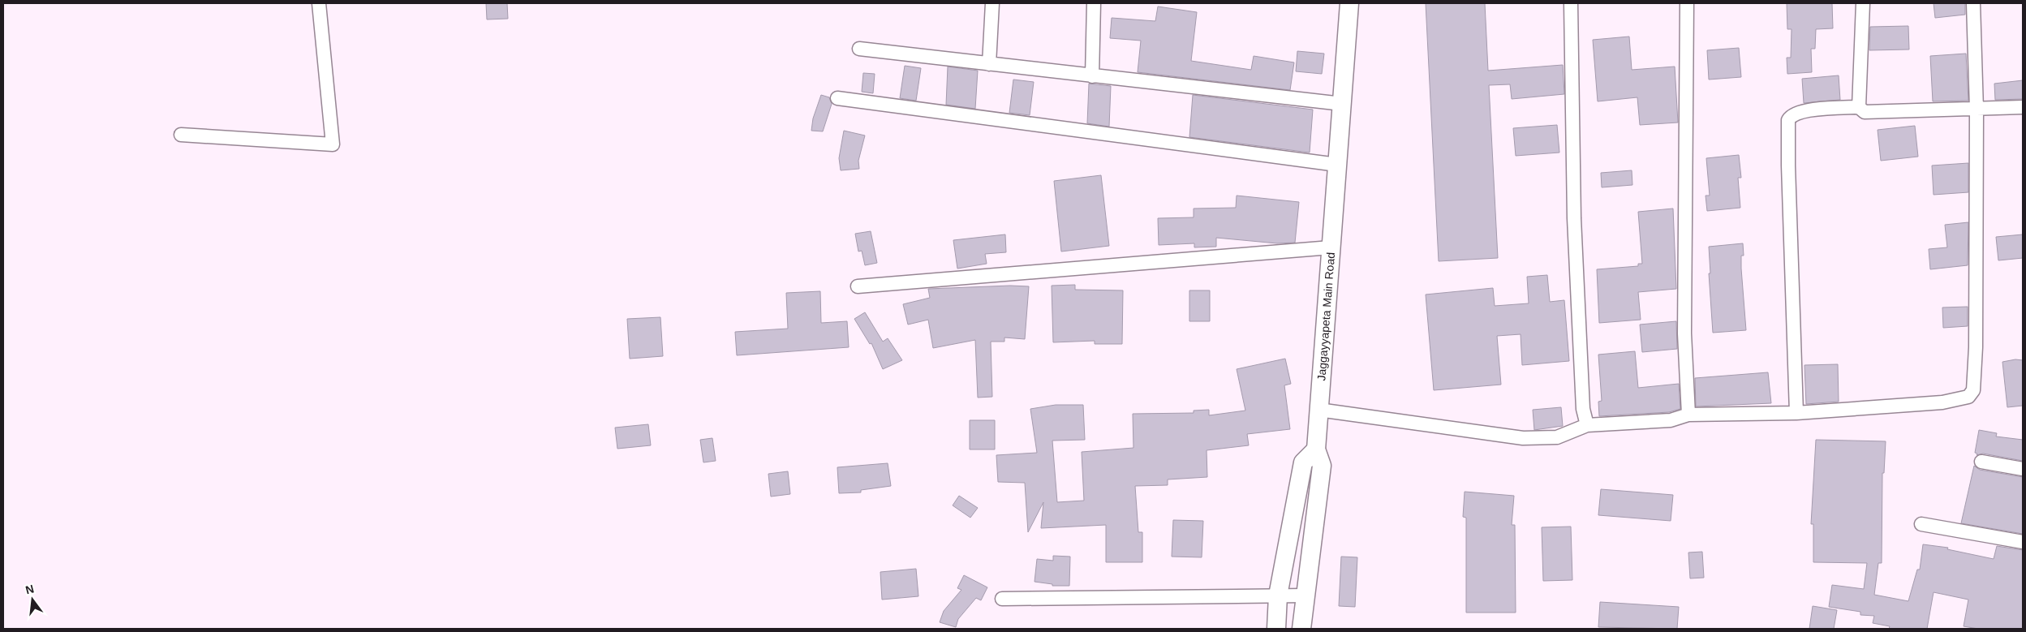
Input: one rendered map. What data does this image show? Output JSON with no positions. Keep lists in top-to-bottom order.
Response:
{
  "streets": {
    "main road": ["Jaggayyapeta Main Road"]
  },
  "north": "top"
}
